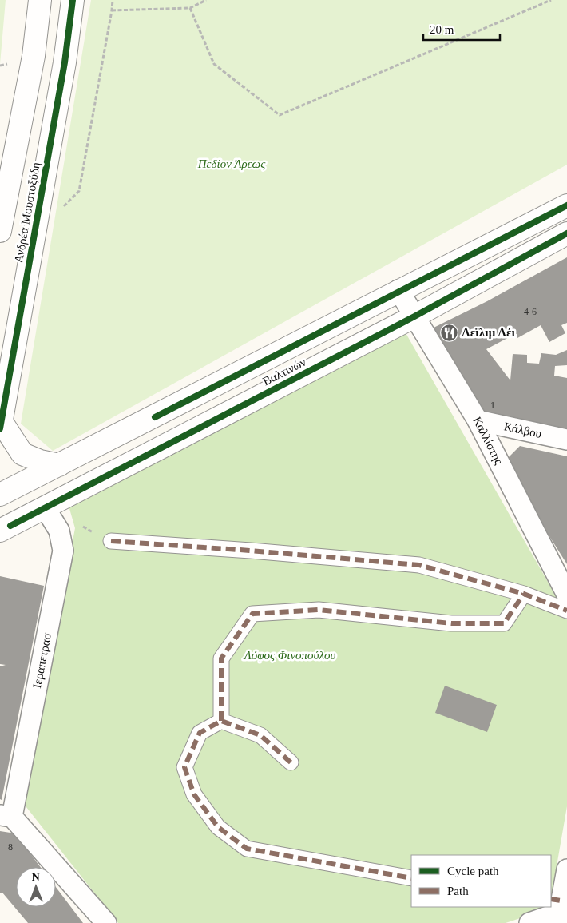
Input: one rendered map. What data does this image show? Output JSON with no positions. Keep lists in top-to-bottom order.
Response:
{
  "streets": {
    "street": [
      "Ανδρέα Μουστοξύδη",
      "Βαλτινών",
      "Κάλβου",
      "Καλλίστης",
      "Ιεραπετρασ"
    ]
  },
  "crossings": [
    ["Βαλτινών", "Καλλίστης"],
    ["Βαλτινών", "Ιεραπετρασ"],
    ["Κάλβου", "Καλλίστης"]
  ],
  "parks": ["Πεδίον Άρεως", "Λόφος Φινοπούλου"],
  "places": {
    "restaurant": ["Λεϊλιμ Λέι"]
  },
  "house_numbers": ["4-6", "1", "8"],
  "legend": ["Cycle path", "Path"],
  "scale_bar": "20 m",
  "north": "top"
}
